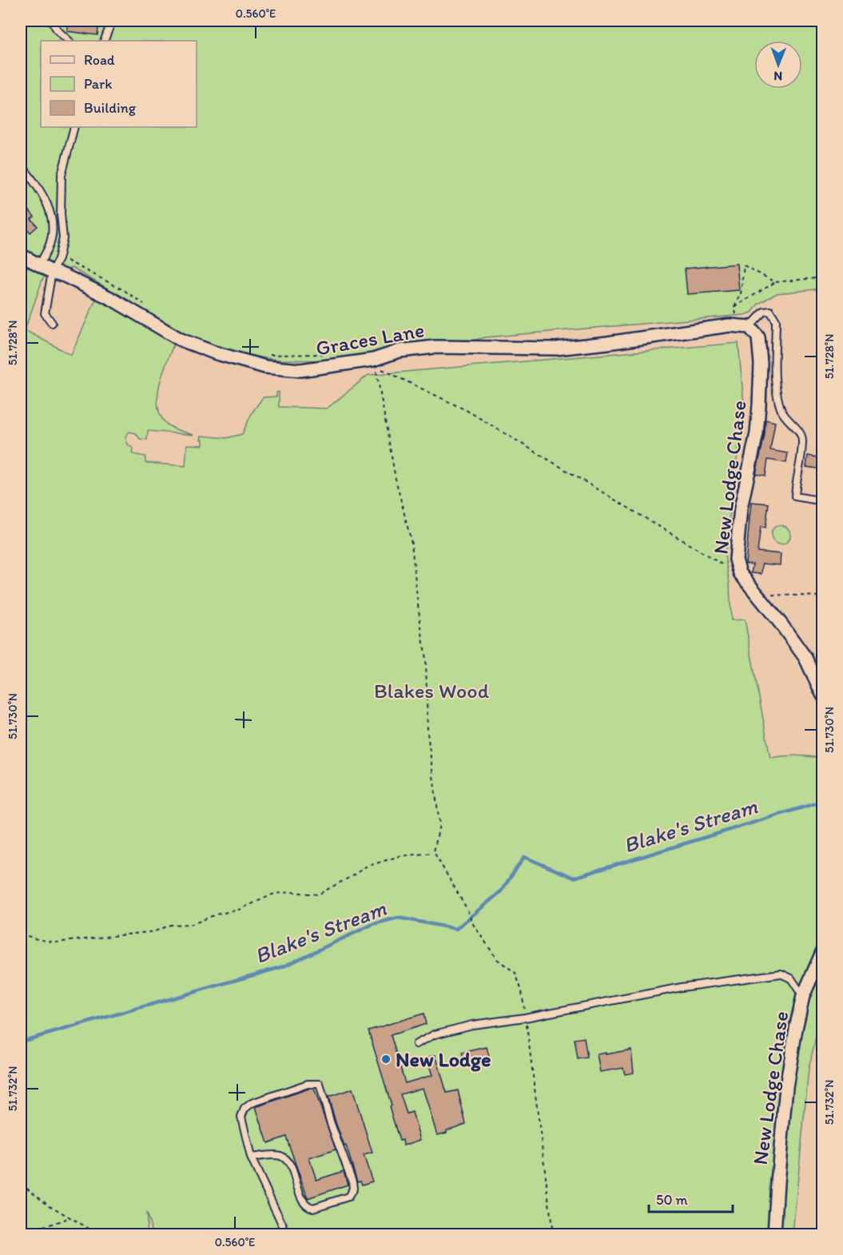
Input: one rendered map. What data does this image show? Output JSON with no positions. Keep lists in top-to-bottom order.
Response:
{
  "streets": {
    "street": ["Graces Lane", "New Lodge Chase"]
  },
  "crossings": [
    ["Graces Lane", "New Lodge Chase"]
  ],
  "water": ["Blake's Stream"],
  "parks": ["Blakes Wood"],
  "places": ["New Lodge"],
  "legend": ["Road", "Park", "Building"],
  "scale_bar": "50 m",
  "north": "bottom",
  "coordinates": [
    "0.560°E",
    "51.728°N",
    "51.730°N",
    "51.732°N"
  ]
}
